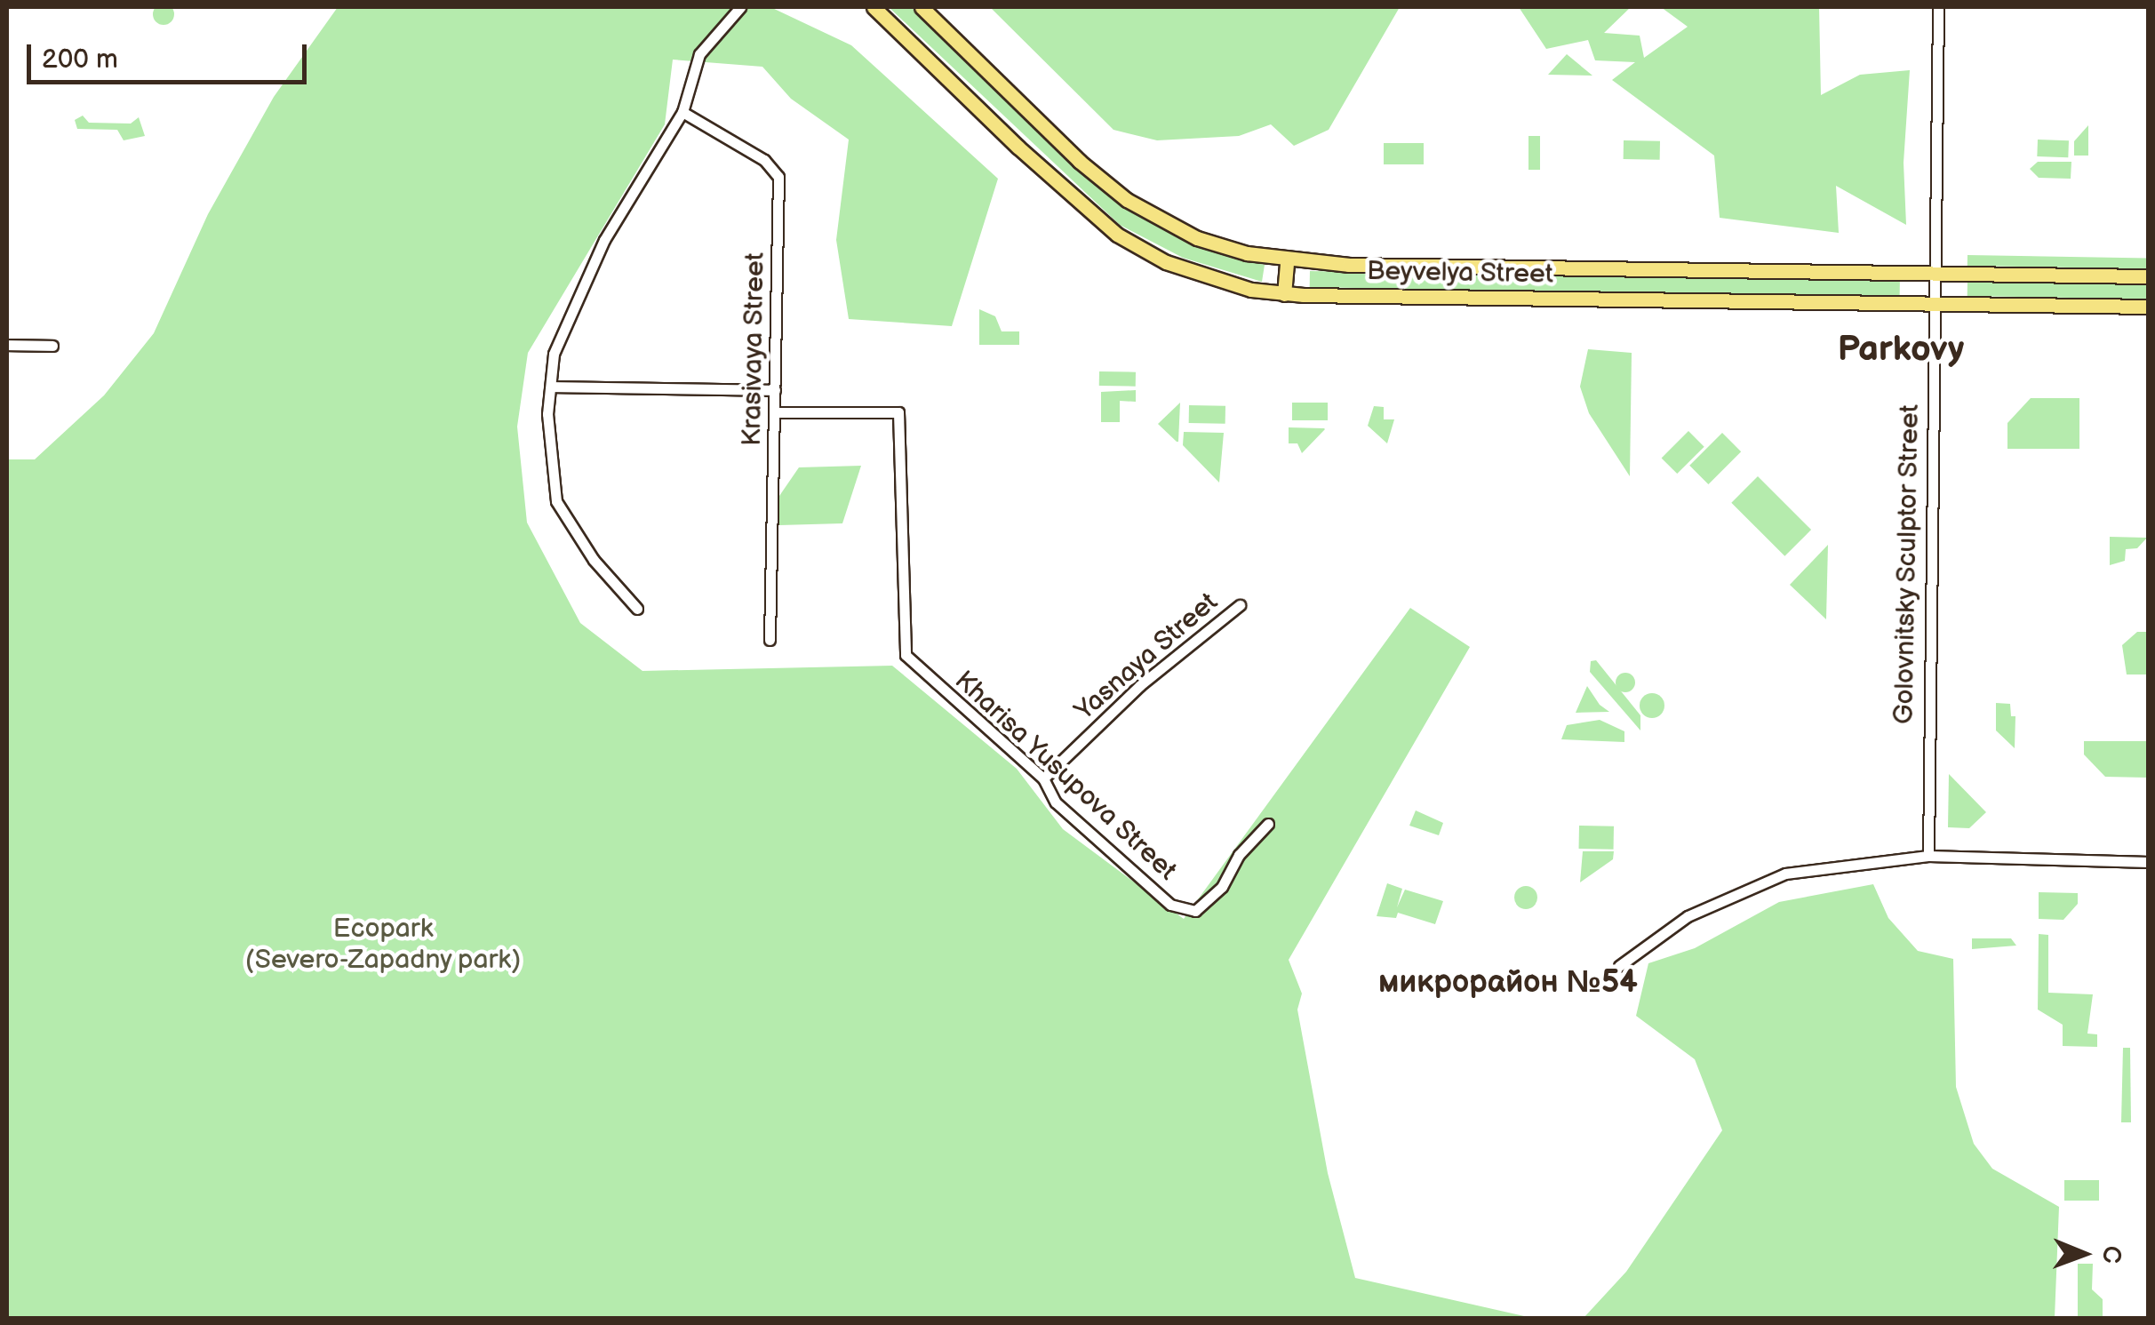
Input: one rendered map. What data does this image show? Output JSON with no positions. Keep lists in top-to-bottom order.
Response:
{
  "streets": {
    "main road": ["Beyvelya Street"],
    "street": [
      "Krasivaya Street",
      "Golovnitsky Sculptor Street",
      "Yasnaya Street",
      "Kharisa Yusupova Street"
    ]
  },
  "crossings": [
    ["Beyvelya Street", "Golovnitsky Sculptor Street"],
    ["Krasivaya Street", "Kharisa Yusupova Street"],
    ["Yasnaya Street", "Kharisa Yusupova Street"]
  ],
  "districts": ["Parkovy", "микрорайон №54"],
  "parks": ["Ecopark (Severo-Zapadny park)"],
  "scale_bar": "200 m",
  "north": "right"
}
